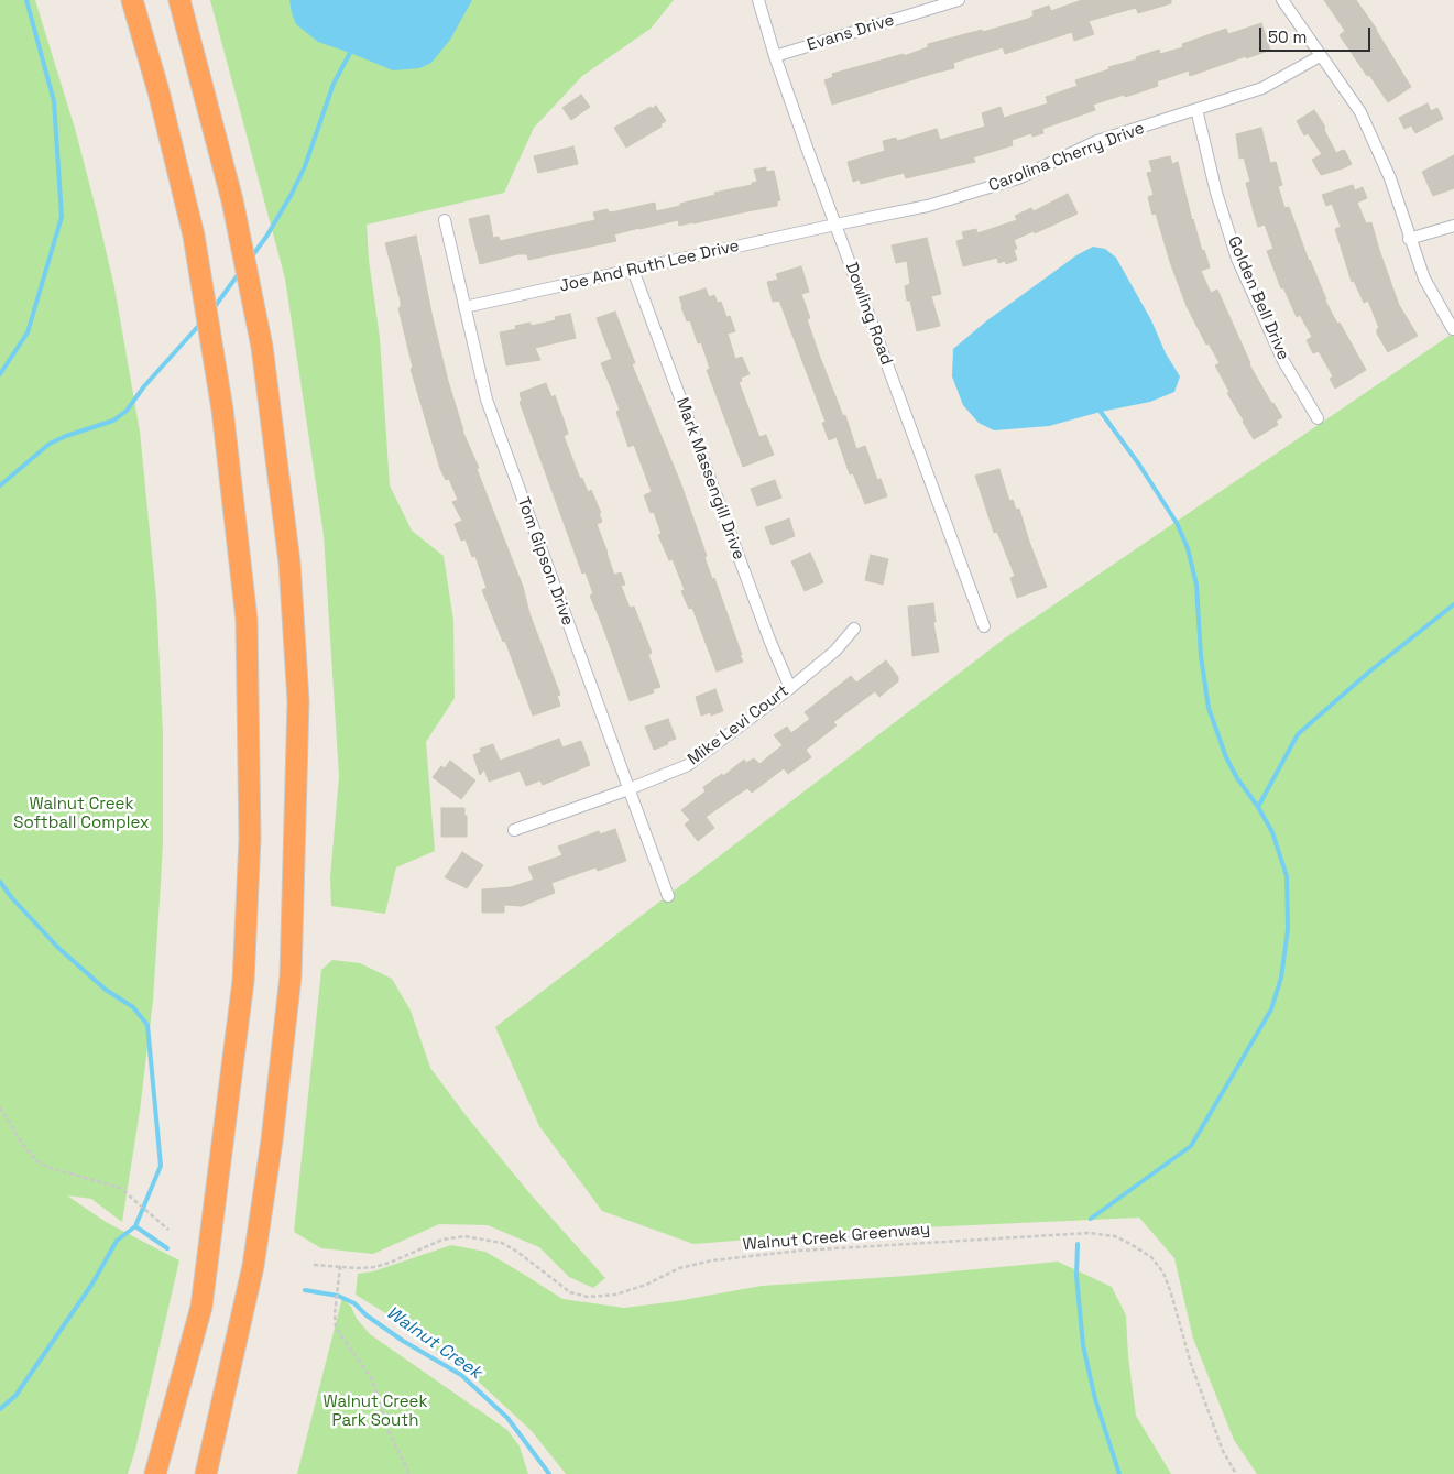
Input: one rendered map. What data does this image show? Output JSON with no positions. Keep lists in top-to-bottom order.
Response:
{
  "streets": {
    "street": [
      "Evans Drive",
      "Carolina Cherry Drive",
      "Joe And Ruth Lee Drive",
      "Golden Bell Drive",
      "Dowling Road",
      "Mark Massengill Drive",
      "Tom Gipson Drive",
      "Mike Levi Court"
    ],
    "path": ["Walnut Creek Greenway"]
  },
  "crossings": [
    ["Evans Drive", "Dowling Road"],
    ["Carolina Cherry Drive", "Joe And Ruth Lee Drive"],
    ["Carolina Cherry Drive", "Golden Bell Drive"],
    ["Carolina Cherry Drive", "Dowling Road"],
    ["Joe And Ruth Lee Drive", "Dowling Road"],
    ["Joe And Ruth Lee Drive", "Mark Massengill Drive"],
    ["Joe And Ruth Lee Drive", "Tom Gipson Drive"],
    ["Mark Massengill Drive", "Mike Levi Court"],
    ["Tom Gipson Drive", "Mike Levi Court"]
  ],
  "water": ["Walnut Creek"],
  "parks": ["Walnut Creek Softball Complex", "Walnut Creek Park South"],
  "scale_bar": "50 m"
}
